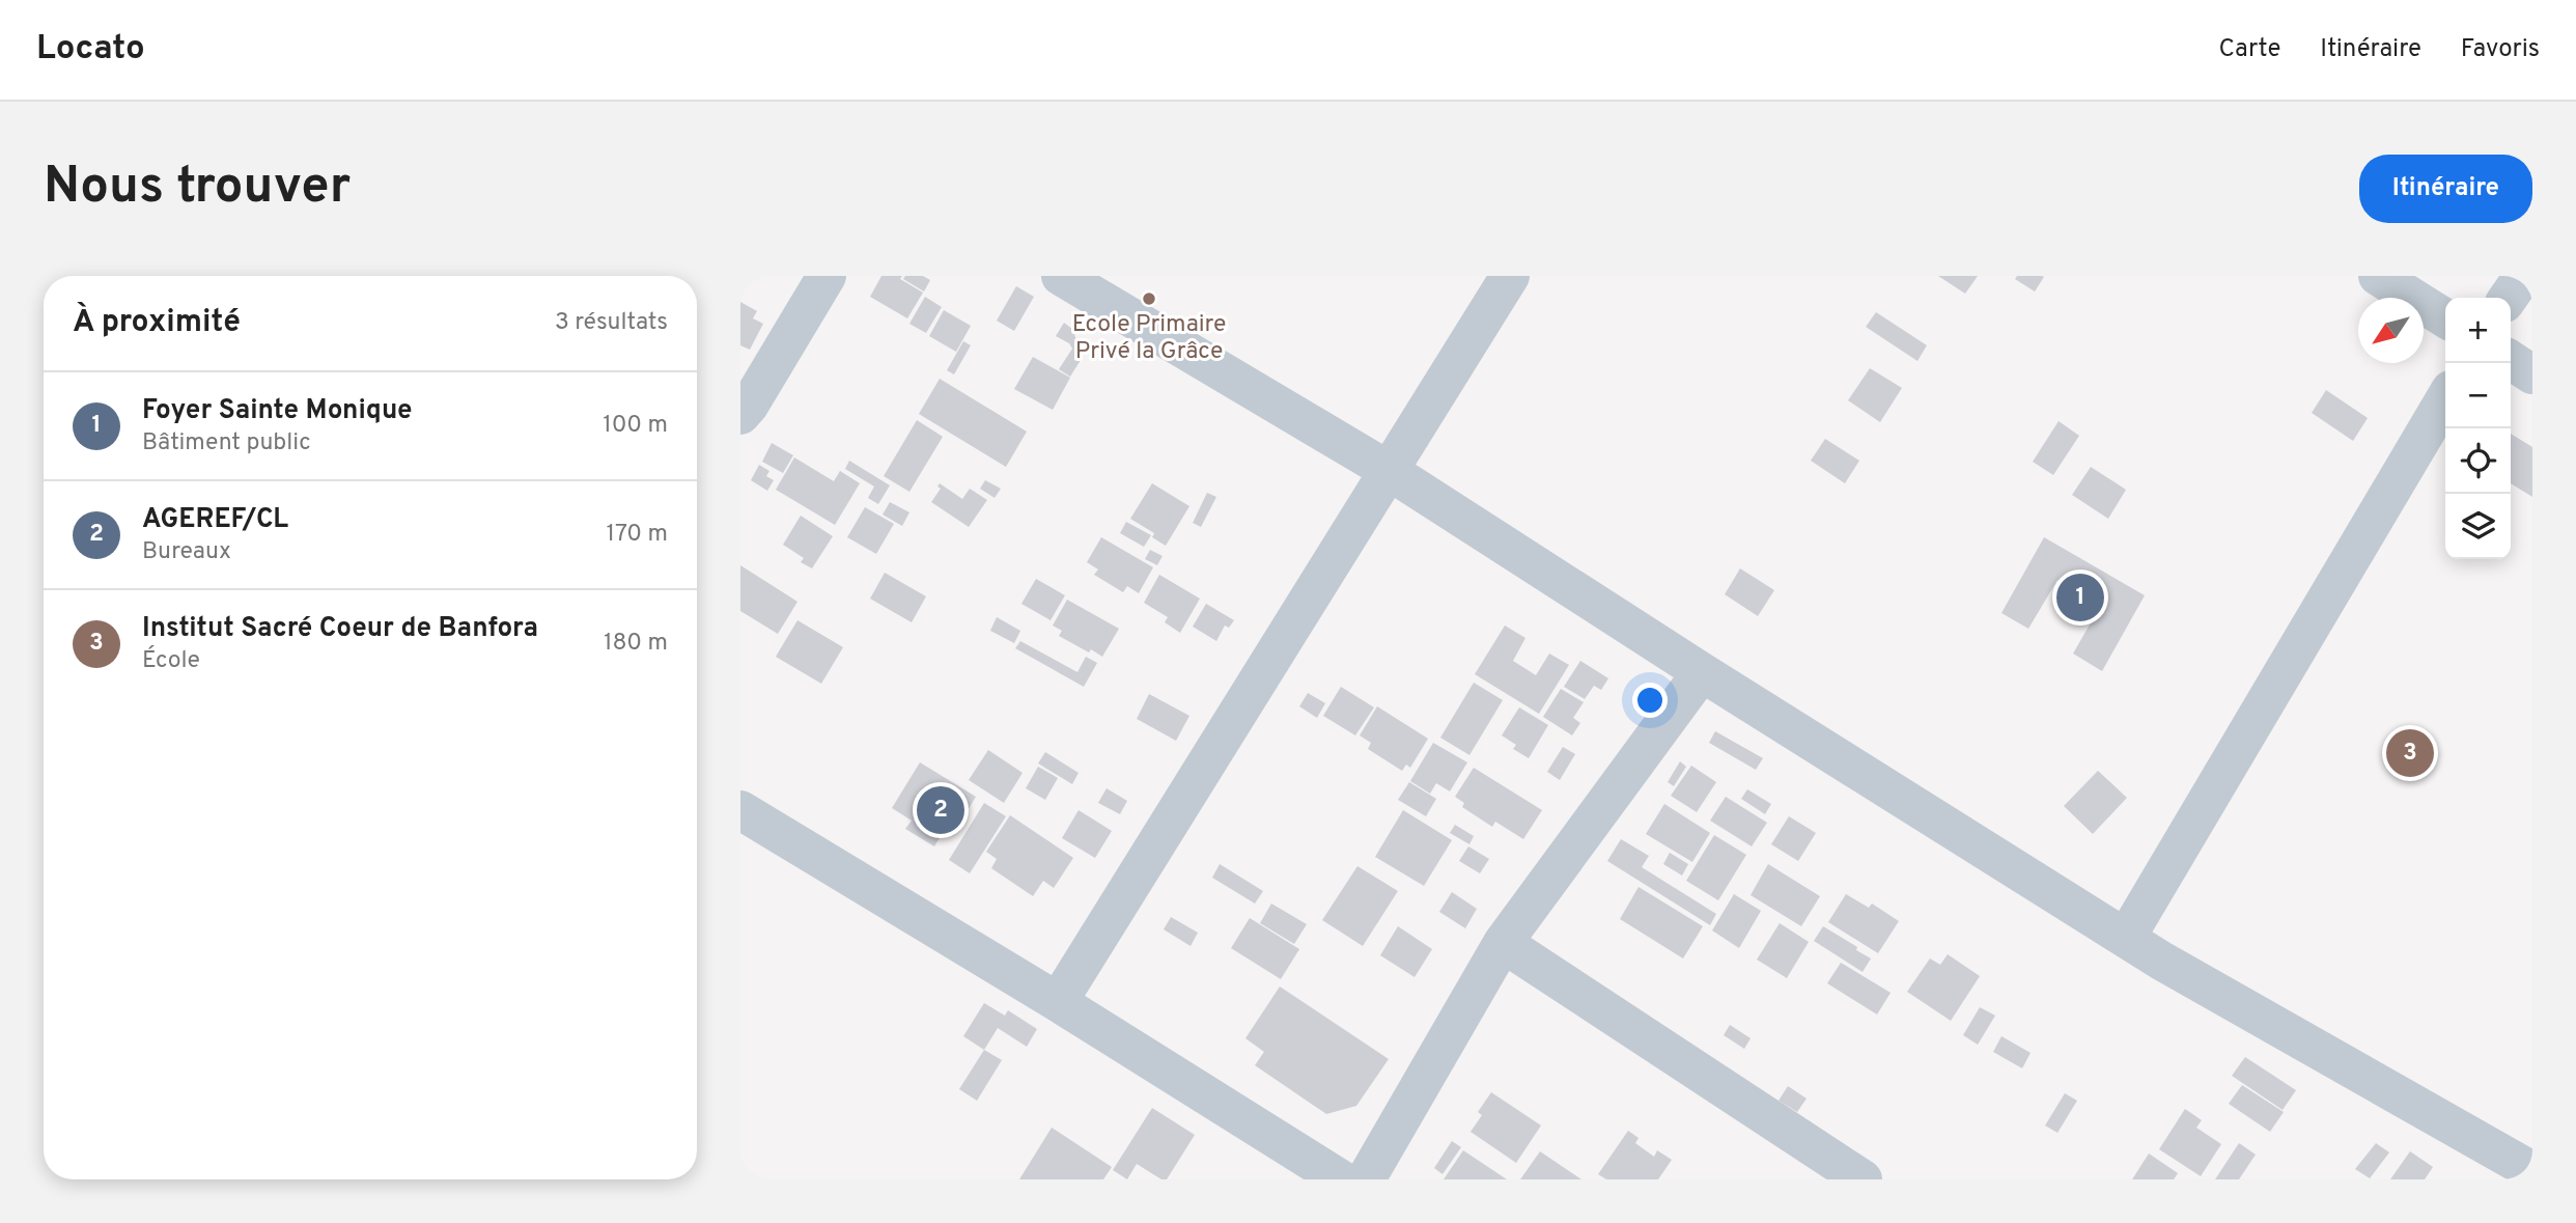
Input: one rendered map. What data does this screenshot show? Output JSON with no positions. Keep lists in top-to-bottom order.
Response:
{
  "places": ["Ecole Primaire Privé la Grâce"],
  "north": "bottom left",
  "page": {
    "header": "Locato",
    "nav": ["Carte", "Itinéraire", "Favoris"],
    "buttons": "Itinéraire",
    "title": "Nous trouver",
    "heading": ["À proximité", "3 résultats"],
    "map_buttons": ["+", "−"],
    "list": [
      {
        "mark": "1",
        "name": "Foyer Sainte Monique",
        "note": "Bâtiment public",
        "value": "100 m"
      },
      {
        "mark": "2",
        "name": "AGEREF/CL",
        "note": "Bureaux",
        "value": "170 m"
      },
      {
        "mark": "3",
        "name": "Institut Sacré Coeur de Banfora",
        "note": "École",
        "value": "180 m"
      }
    ],
    "pins": ["1", "3", "2"]
  }
}
